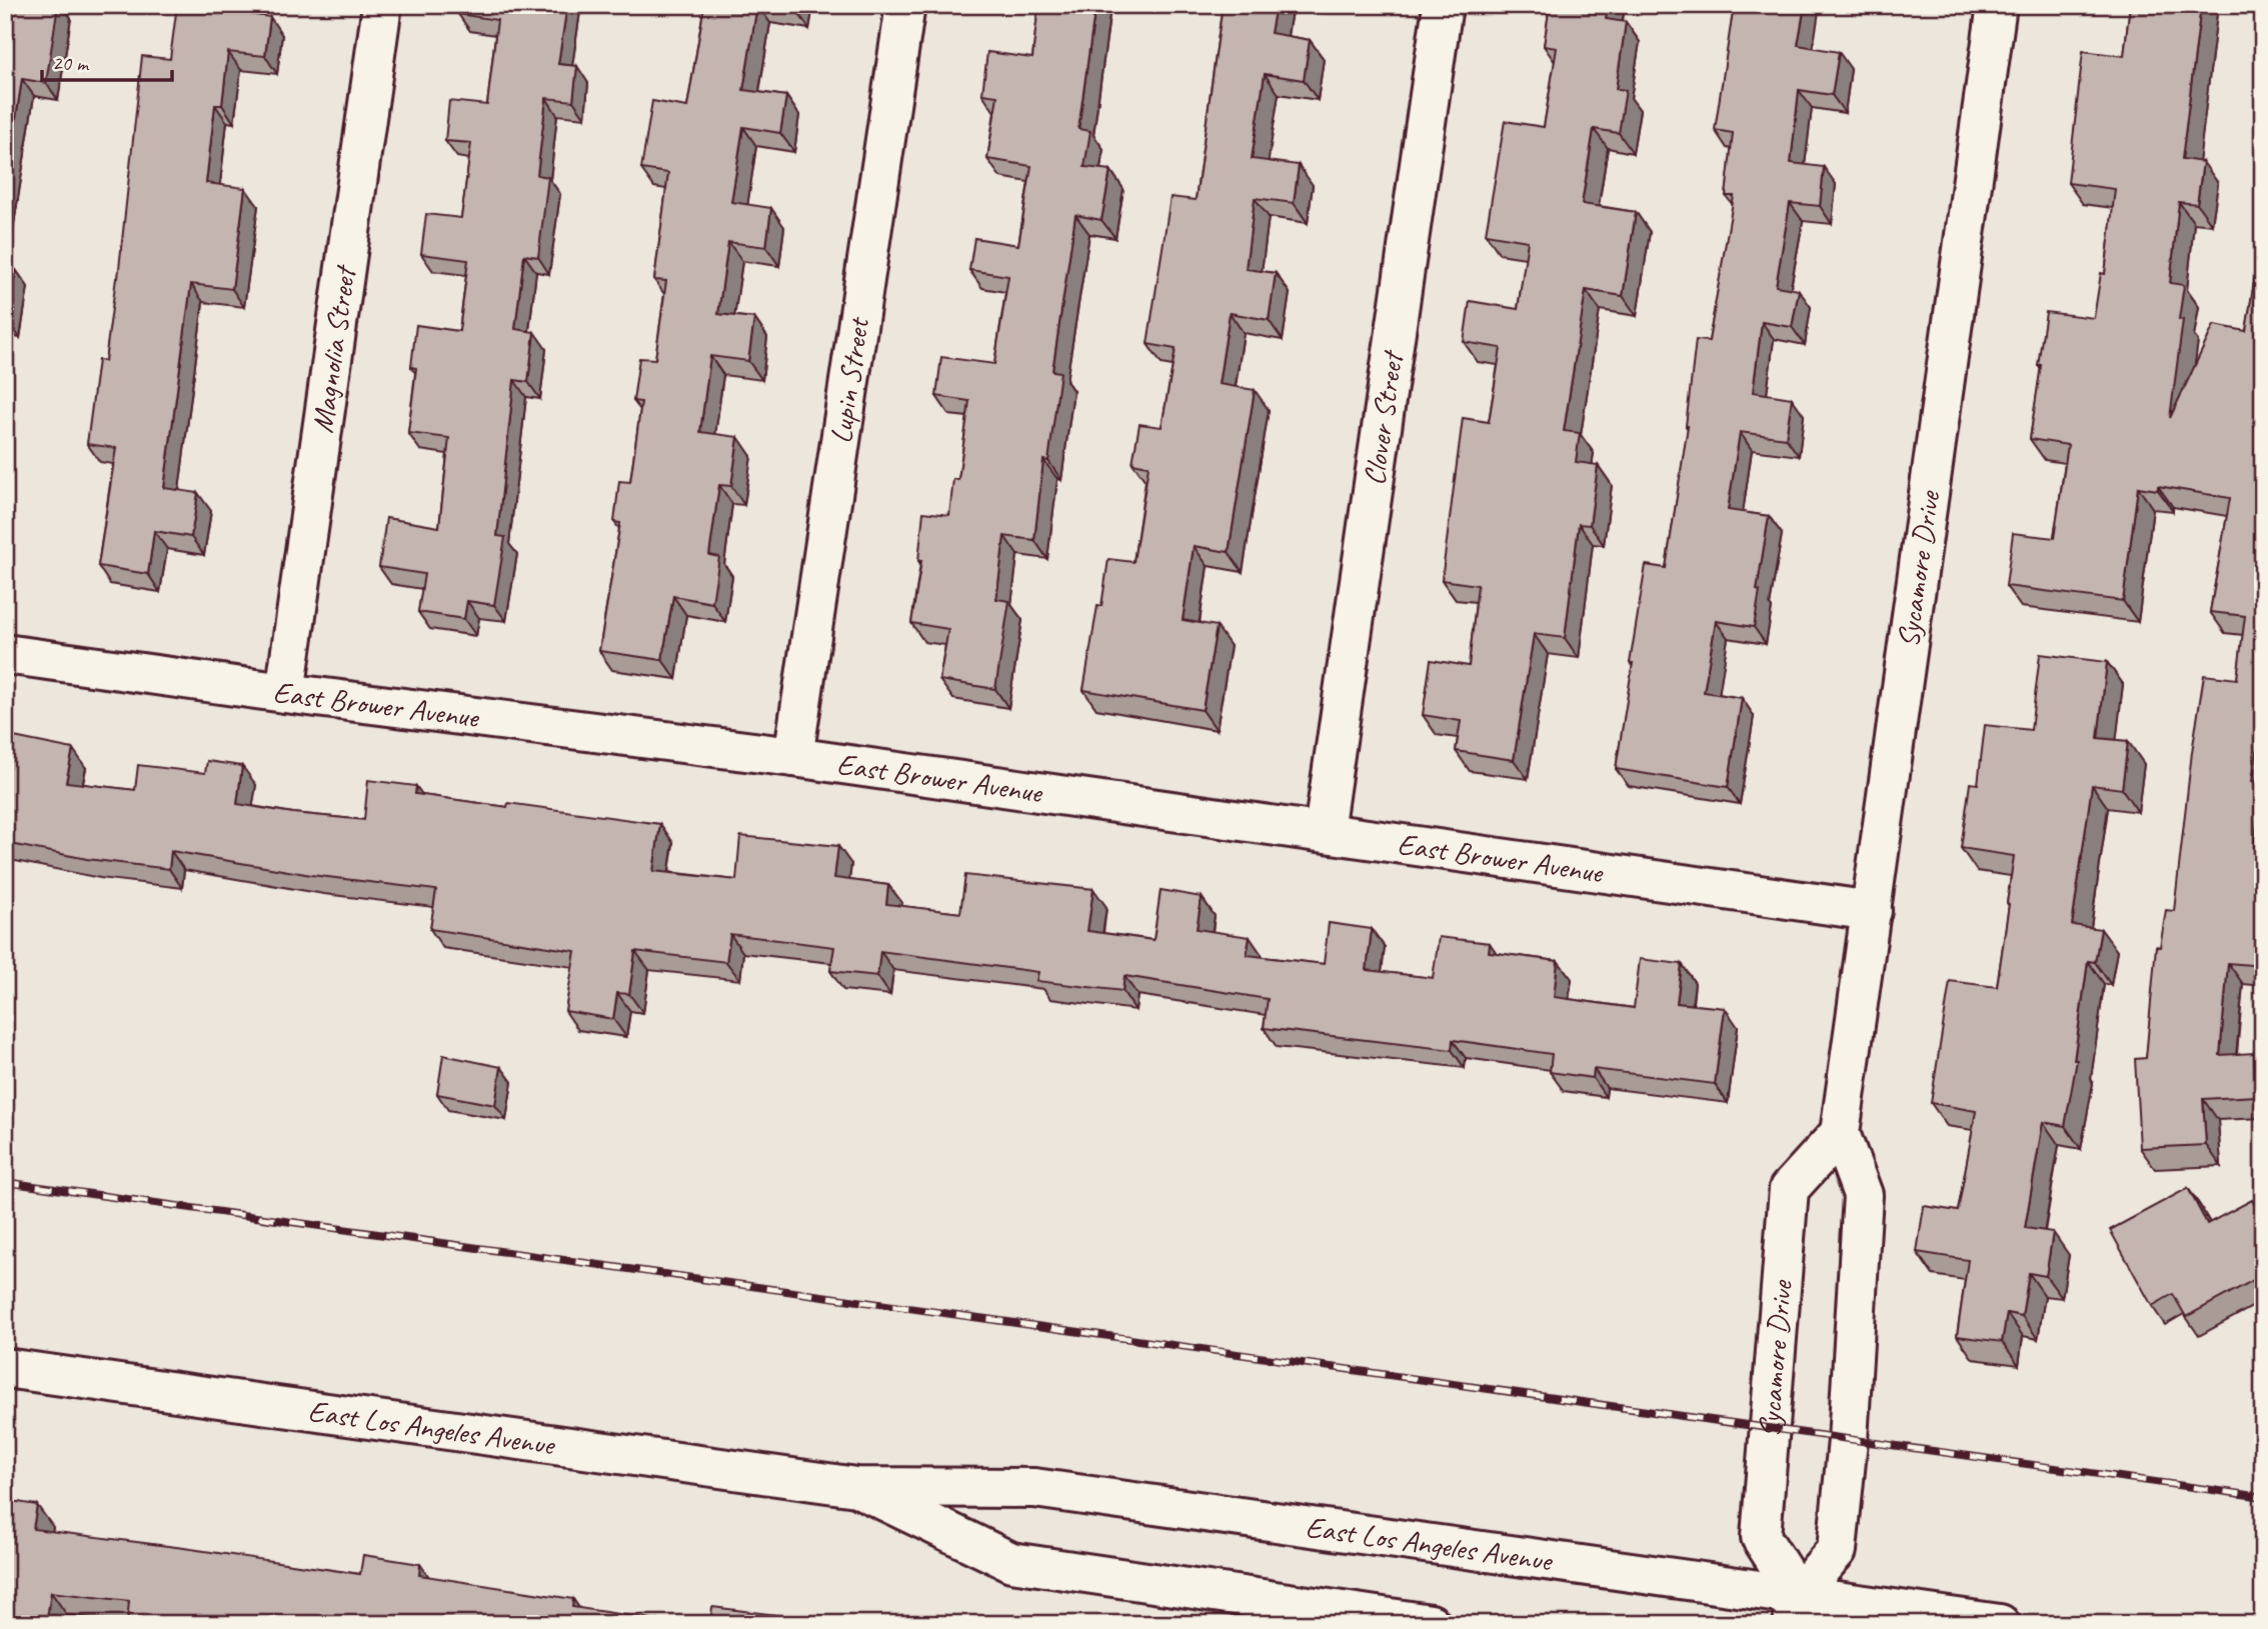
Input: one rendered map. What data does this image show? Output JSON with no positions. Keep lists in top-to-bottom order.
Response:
{
  "streets": {
    "main road": [
      "Magnolia Street",
      "Lupin Street",
      "Clover Street",
      "Sycamore Drive",
      "East Brower Avenue",
      "East Los Angeles Avenue"
    ]
  },
  "crossings": [
    ["Magnolia Street", "East Brower Avenue"],
    ["Lupin Street", "East Brower Avenue"],
    ["Clover Street", "East Brower Avenue"],
    ["Sycamore Drive", "East Brower Avenue"],
    ["Sycamore Drive", "East Los Angeles Avenue"]
  ],
  "scale_bar": "20 m"
}
